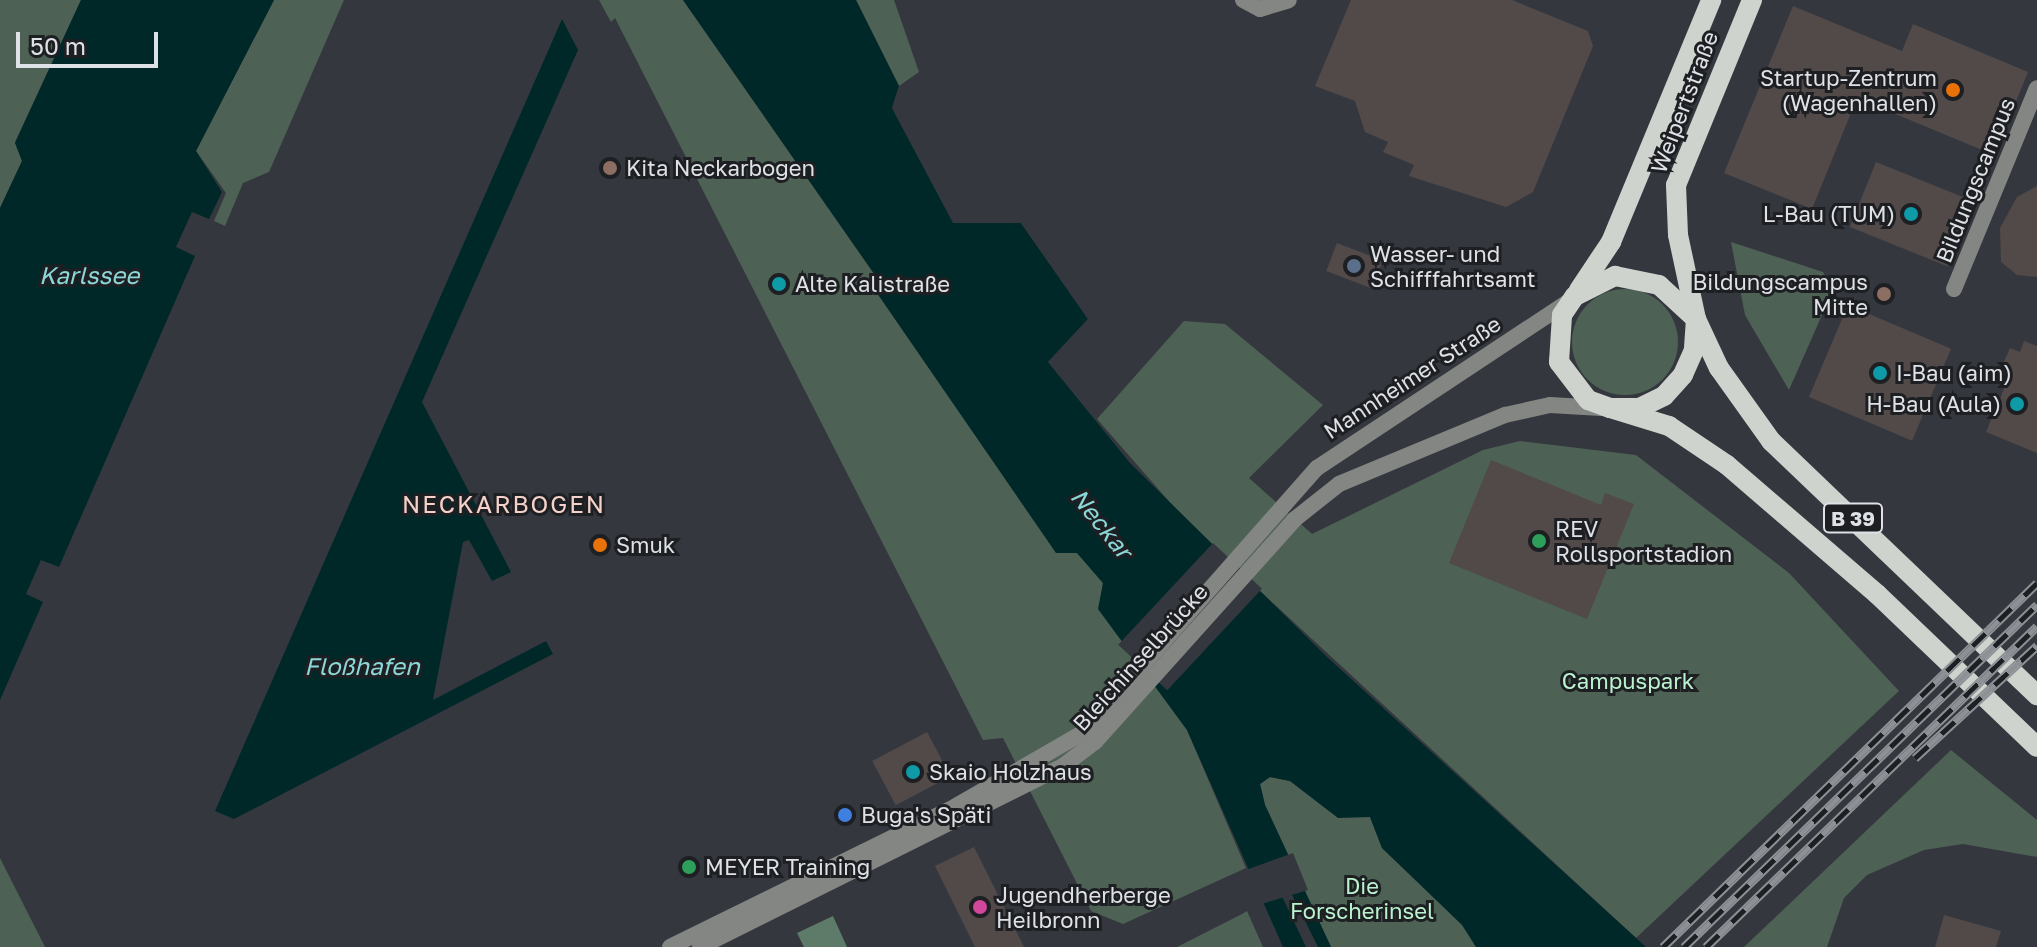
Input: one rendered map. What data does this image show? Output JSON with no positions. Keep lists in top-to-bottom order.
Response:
{
  "streets": {
    "main road": ["Weipertstraße", "B 39"],
    "street": ["Bildungscampus", "Mannheimer Straße", "Bleichinselbrücke"]
  },
  "crossings": [
    ["Weipertstraße", "Mannheimer Straße"],
    ["Weipertstraße", "B 39"],
    ["Weipertstraße", "Bleichinselbrücke"],
    ["Mannheimer Straße", "B 39"],
    ["Mannheimer Straße", "Bleichinselbrücke"],
    ["B 39", "Bleichinselbrücke"]
  ],
  "districts": ["NECKARBOGEN"],
  "water": ["Karlssee", "Neckar", "Floßhafen"],
  "parks": ["Campuspark", "Die Forscherinsel"],
  "places": [
    "Startup-Zentrum (Wagenhallen)",
    "Kita Neckarbogen",
    "L-Bau (TUM)",
    "Wasser- und Schifffahrtsamt",
    "Alte Kalistraße",
    "Bildungscampus Mitte",
    "I-Bau (aim)",
    "H-Bau (Aula)",
    "REV Rollsportstadion",
    "Smuk",
    "Skaio Holzhaus",
    "Buga's Späti",
    "MEYER Training",
    "Jugendherberge Heilbronn"
  ],
  "scale_bar": "50 m"
}
